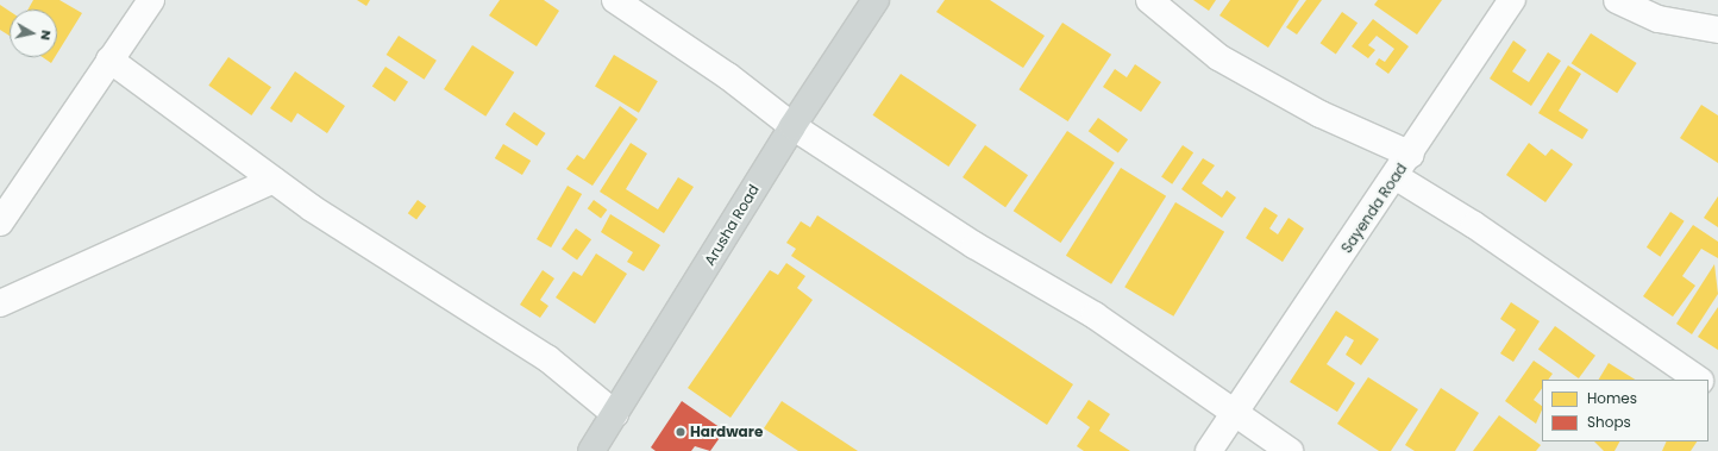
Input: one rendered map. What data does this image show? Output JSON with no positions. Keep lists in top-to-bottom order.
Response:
{
  "streets": {
    "main road": ["Arusha Road"],
    "street": ["Sayenda Road"]
  },
  "places": ["Hardware"],
  "legend": ["Homes", "Shops"],
  "north": "right"
}
